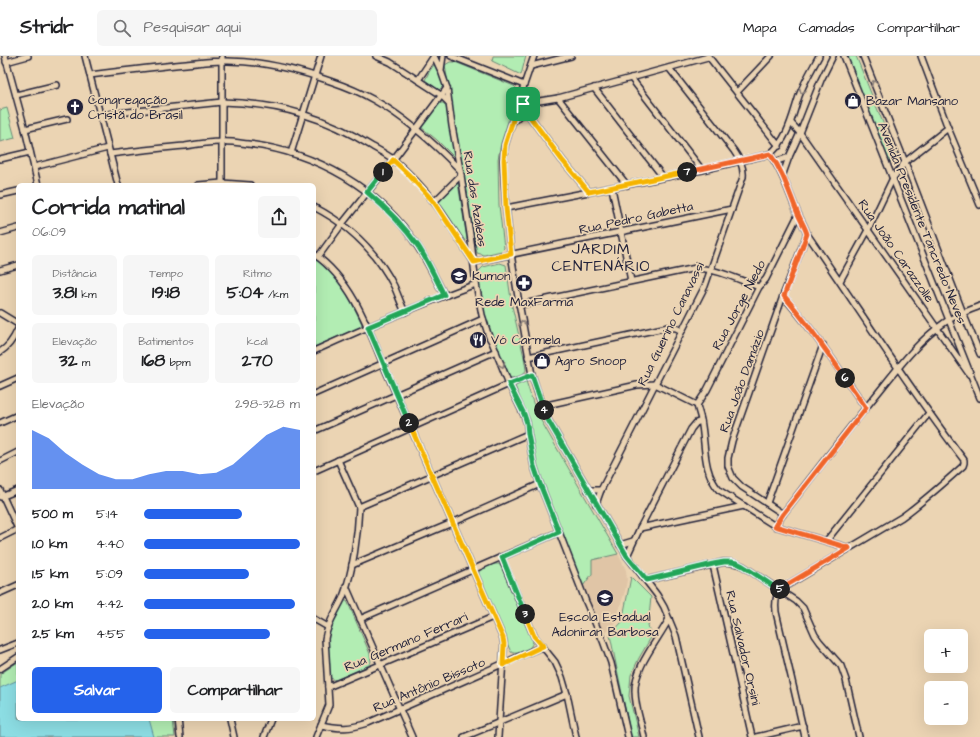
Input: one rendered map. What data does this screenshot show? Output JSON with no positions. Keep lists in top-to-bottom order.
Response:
{
  "streets": {
    "street": [
      "Rua das Azaléas",
      "Rua Pedro Gabetta",
      "Avenida Presidente Tancredo Neves",
      "Rua João Carazzolle",
      "Rua Jorge Niedo",
      "Rua Guerino Canavassi",
      "Rua João Damázio",
      "Rua Germano Ferrari",
      "Rua Salvador Orsini",
      "Rua Antônio Bissoto"
    ]
  },
  "crossings": [
    ["Rua das Azaléas", "Rua Pedro Gabetta"],
    ["Rua Pedro Gabetta", "Rua Guerino Canavassi"],
    ["Avenida Presidente Tancredo Neves", "Rua João Carazzolle"]
  ],
  "districts": ["JARDIM CENTENÁRIO"],
  "places": {
    "shop": ["Bazar Mansano", "Agro Snoop"],
    "church": ["Congregação Cristã do Brasil"],
    "school or university": ["Kumon", "Escola Estadual Adoniran Barbosa"],
    "pharmacy": ["Rede MaxFarma"],
    "restaurant": ["Vó Carmela"]
  },
  "page": {
    "header": "Stridr",
    "search": "Pesquisar aqui",
    "nav": ["Mapa", "Camadas", "Compartilhar"],
    "pins": [
      "1",
      "7",
      "6",
      "4",
      "2",
      "5",
      "3"
    ],
    "heading": ["Corrida matinal", "06:09"],
    "stats": [
      ["Distância", "3.81 km"],
      ["Tempo", "19:18"],
      ["Ritmo", "5:04 /km"],
      ["Elevação", "32 m"],
      ["Batimentos", "168 bpm"],
      ["kcal", "270"]
    ],
    "chart": ["Elevação", "298–328 m"],
    "list": [
      {
        "name": "500 m",
        "note": "5:14"
      },
      {
        "name": "1.0 km",
        "note": "4:40"
      },
      {
        "name": "1.5 km",
        "note": "5:09"
      },
      {
        "name": "2.0 km",
        "note": "4:42"
      },
      {
        "name": "2.5 km",
        "note": "4:55"
      }
    ],
    "map_buttons": ["+", "−"],
    "buttons": ["Salvar", "Compartilhar"]
  }
}
